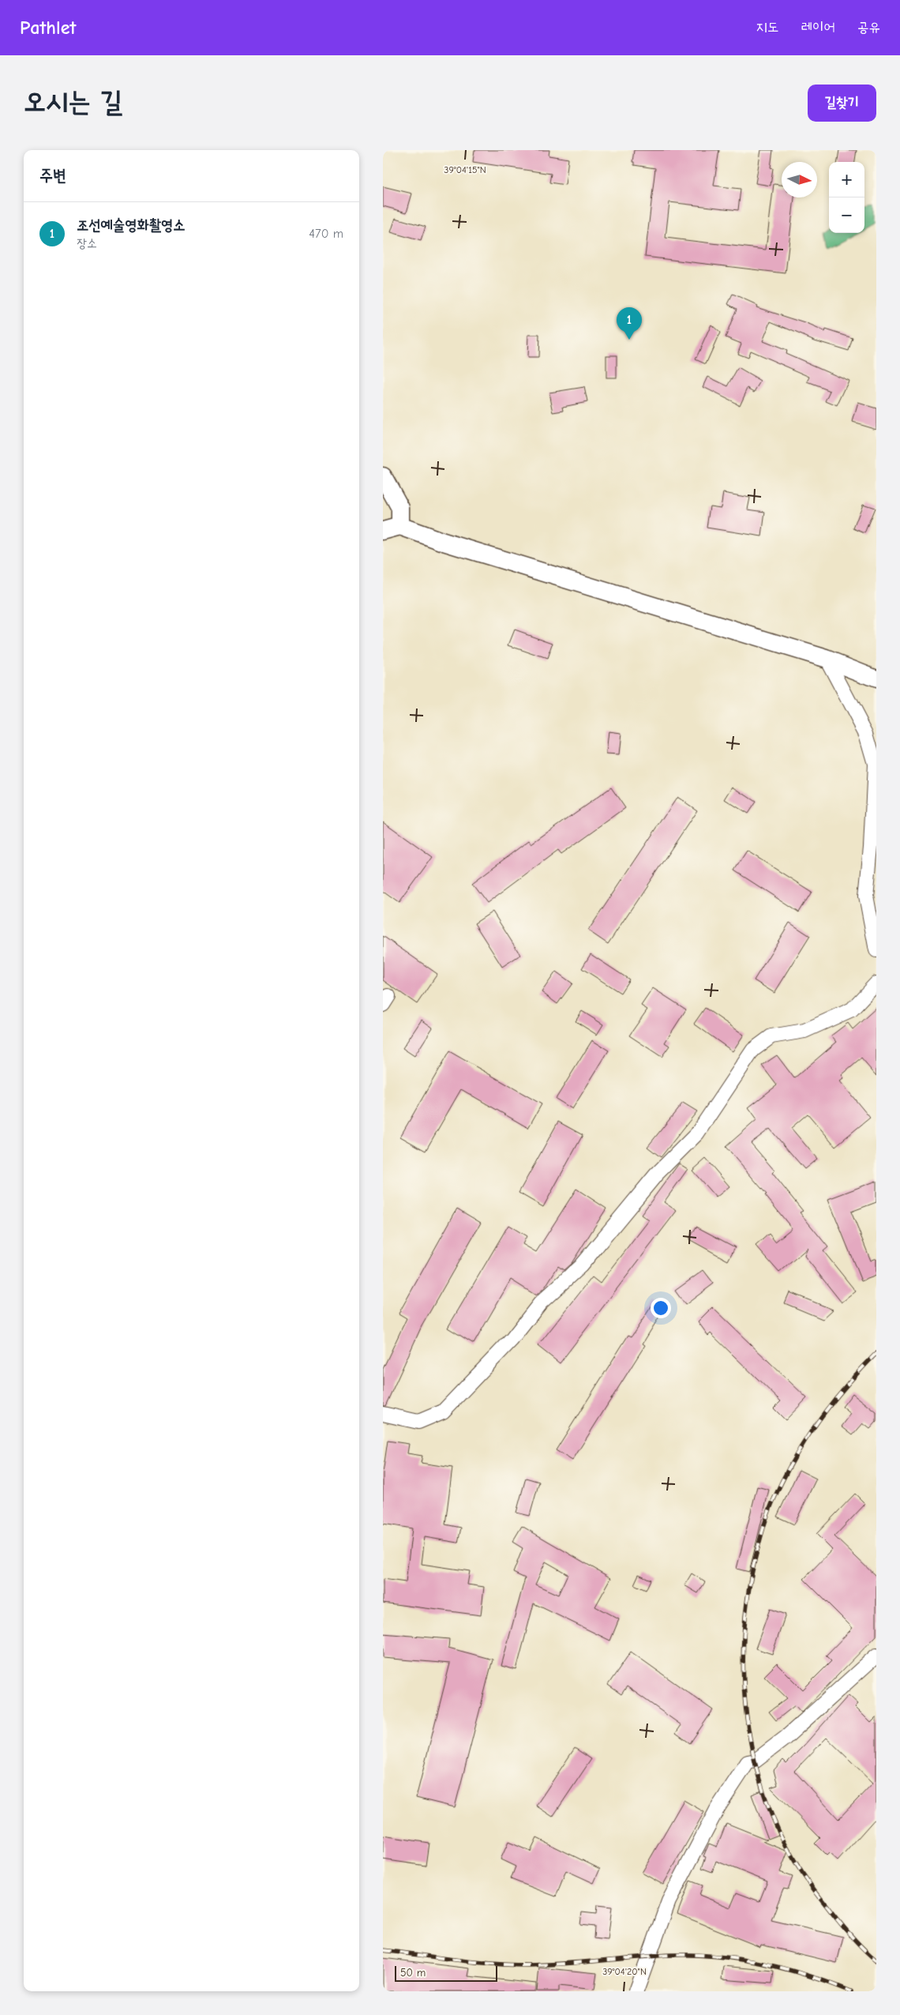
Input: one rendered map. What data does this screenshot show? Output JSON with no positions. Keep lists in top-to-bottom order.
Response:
{
  "scale_bar": "50 m",
  "north": "right",
  "page": {
    "header": "Pathlet",
    "nav": ["지도", "레이어", "공유"],
    "buttons": "길찾기",
    "title": "오시는 길",
    "heading": "주변",
    "map_buttons": ["+", "−"],
    "list": [
      {
        "mark": "1",
        "name": "조선예술영화촬영소",
        "note": "장소",
        "value": "470 m"
      }
    ],
    "pins": "1",
    "scale": "50 m"
  },
  "coordinates": ["39°04'15\"N", "39°04'20\"N"]
}
